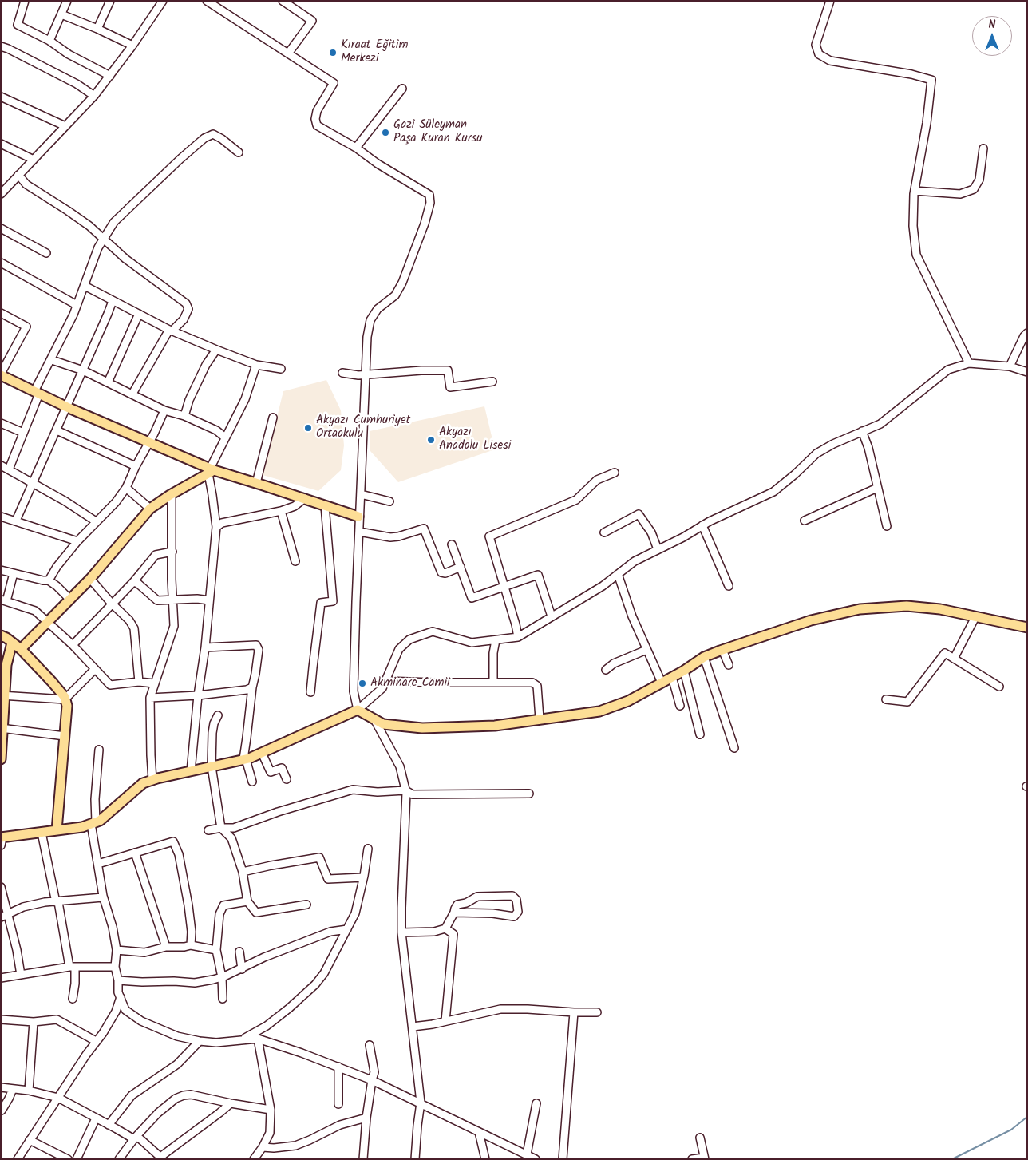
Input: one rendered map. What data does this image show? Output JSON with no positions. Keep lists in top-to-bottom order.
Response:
{
  "places": [
    "Kıraat Eğitim Merkezi",
    "Gazi Süleyman Paşa Kuran Kursu",
    "Akyazı Cumhuriyet Ortaokulu",
    "Akyazı Anadolu Lisesi",
    "Akminare Camii"
  ],
  "north": "top"
}
